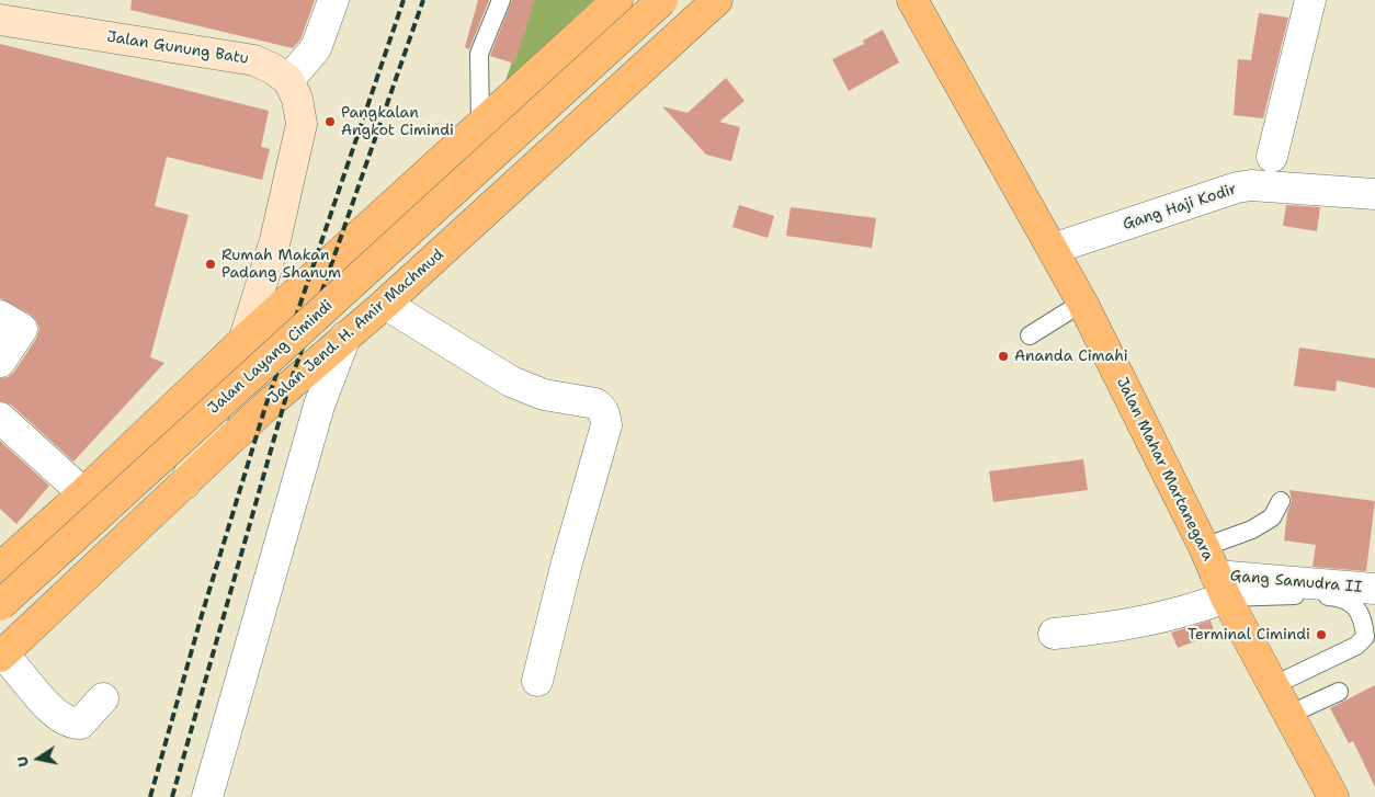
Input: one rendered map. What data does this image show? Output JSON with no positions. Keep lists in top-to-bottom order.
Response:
{
  "streets": {
    "main road": [
      "Jalan Gunung Batu",
      "Jalan Jend. H. Amir Machmud",
      "Jalan Layang Cimindi",
      "Jalan Mahar Martanegara"
    ],
    "street": ["Gang Haji Kodir", "Gang Samudra II"]
  },
  "crossings": [
    ["Gang Haji Kodir", "Jalan Mahar Martanegara"],
    ["Jalan Mahar Martanegara", "Gang Samudra II"]
  ],
  "places": [
    "Pangkalan Angkot Cimindi",
    "Rumah Makan Padang Shanum",
    "Ananda Cimahi",
    "Terminal Cimindi"
  ],
  "north": "left"
}
